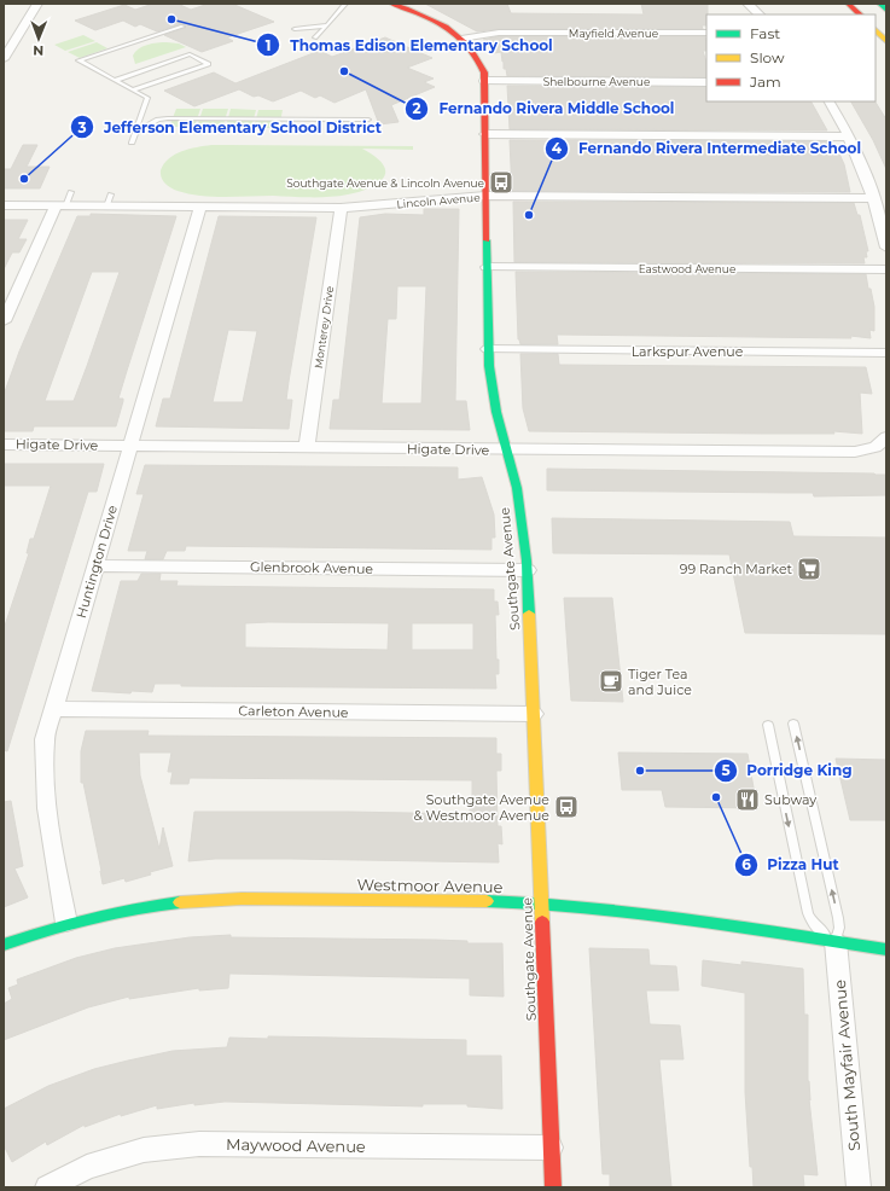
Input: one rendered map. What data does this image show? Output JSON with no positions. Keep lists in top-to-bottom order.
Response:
{
  "streets": {
    "street": [
      "Mayfield Avenue",
      "Shelbourne Avenue",
      "Lincoln Avenue",
      "Eastwood Avenue",
      "Monterey Drive",
      "Larkspur Avenue",
      "Higate Drive",
      "Huntington Drive",
      "Glenbrook Avenue",
      "Southgate Avenue",
      "Carleton Avenue",
      "Westmoor Avenue",
      "South Mayfair Avenue",
      "Maywood Avenue"
    ]
  },
  "crossings": [
    ["Mayfield Avenue", "Southgate Avenue"],
    ["Shelbourne Avenue", "Southgate Avenue"],
    ["Lincoln Avenue", "Monterey Drive"],
    ["Lincoln Avenue", "Huntington Drive"],
    ["Lincoln Avenue", "Southgate Avenue"],
    ["Eastwood Avenue", "Southgate Avenue"],
    ["Monterey Drive", "Higate Drive"],
    ["Larkspur Avenue", "Southgate Avenue"],
    ["Higate Drive", "Huntington Drive"],
    ["Higate Drive", "Southgate Avenue"],
    ["Huntington Drive", "Glenbrook Avenue"],
    ["Huntington Drive", "Carleton Avenue"],
    ["Huntington Drive", "Westmoor Avenue"],
    ["Glenbrook Avenue", "Southgate Avenue"],
    ["Southgate Avenue", "Carleton Avenue"],
    ["Southgate Avenue", "Westmoor Avenue"],
    ["Southgate Avenue", "Maywood Avenue"],
    ["Westmoor Avenue", "South Mayfair Avenue"]
  ],
  "places": {
    "other": [
      "Thomas Edison Elementary School",
      "Fernando Rivera Middle School",
      "Jefferson Elementary School District",
      "Fernando Rivera Intermediate School",
      "Porridge King",
      "Pizza Hut"
    ],
    "bus stop": ["Southgate Avenue & Lincoln Avenue", "Southgate Avenue & Westmoor Avenue"],
    "supermarket": ["99 Ranch Market"],
    "cafe": ["Tiger Tea and Juice"],
    "restaurant": ["Subway"]
  },
  "legend": ["Fast", "Slow", "Jam"],
  "north": "bottom"
}
